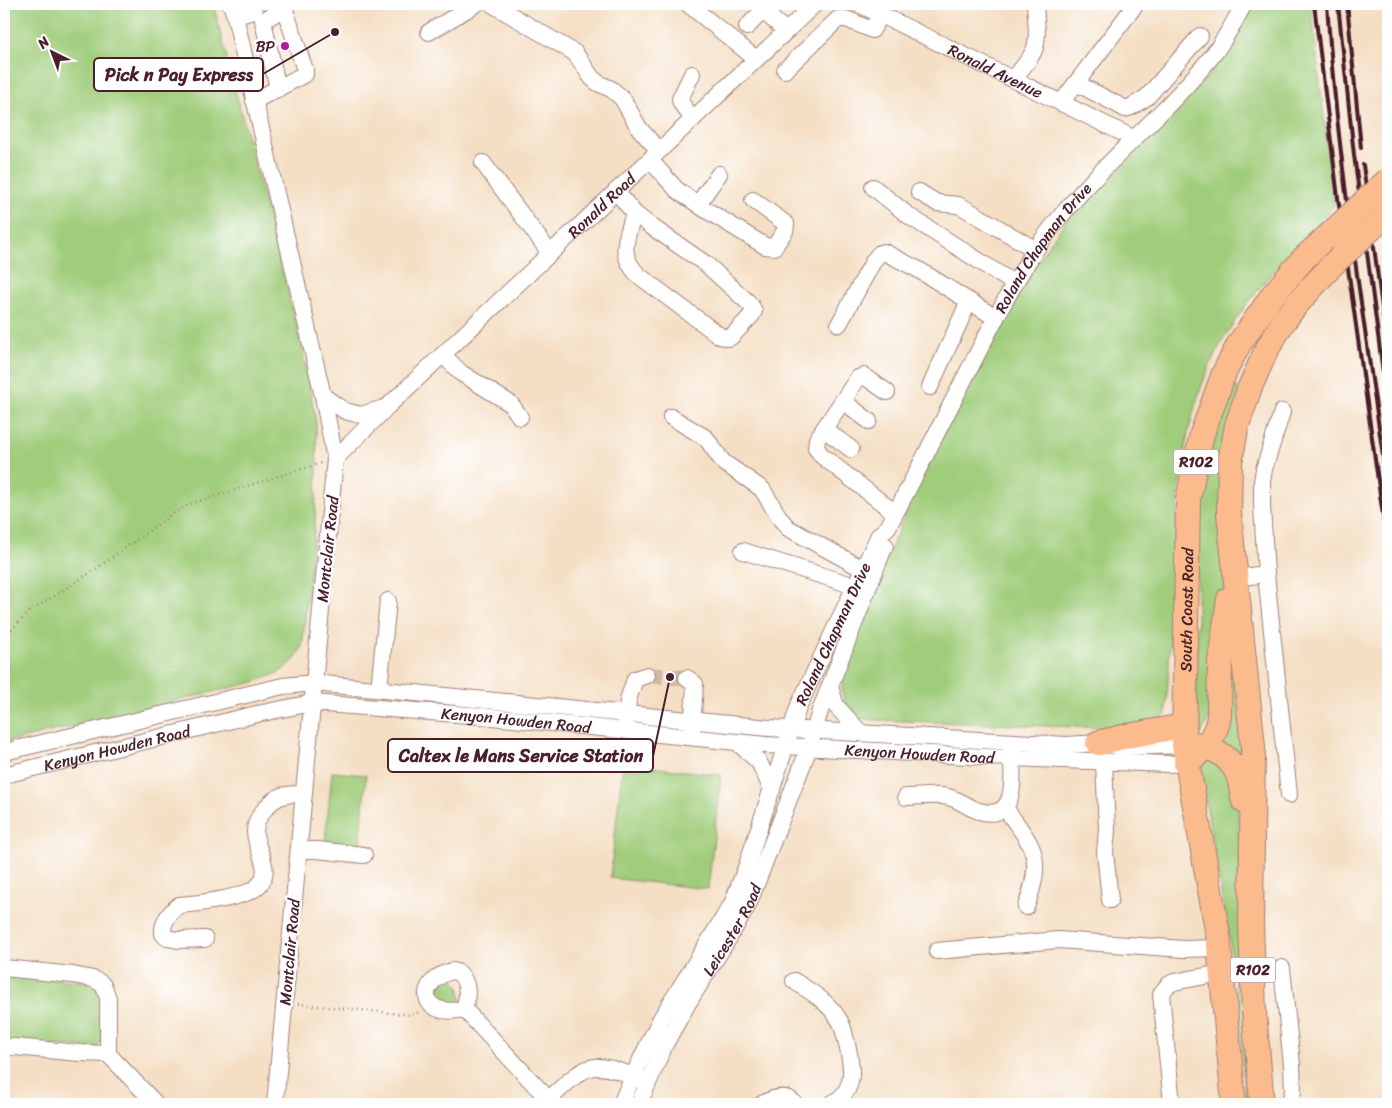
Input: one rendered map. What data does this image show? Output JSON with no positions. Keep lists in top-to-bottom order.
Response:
{
  "streets": {
    "highway": ["R102", "South Coast Road"],
    "street": [
      "Ronald Avenue",
      "Ronald Road",
      "Roland Chapman Drive",
      "Montclair Road",
      "Kenyon Howden Road",
      "Leicester Road"
    ]
  },
  "crossings": [
    ["Ronald Avenue", "Roland Chapman Drive"],
    ["Ronald Road", "Montclair Road"],
    ["Roland Chapman Drive", "Kenyon Howden Road"],
    ["Roland Chapman Drive", "Leicester Road"],
    ["Montclair Road", "Kenyon Howden Road"],
    ["South Coast Road", "Kenyon Howden Road"],
    ["Kenyon Howden Road", "Leicester Road"]
  ],
  "places": ["Pick n Pay Express", "BP", "Caltex le Mans Service Station"],
  "north": "top left"
}
